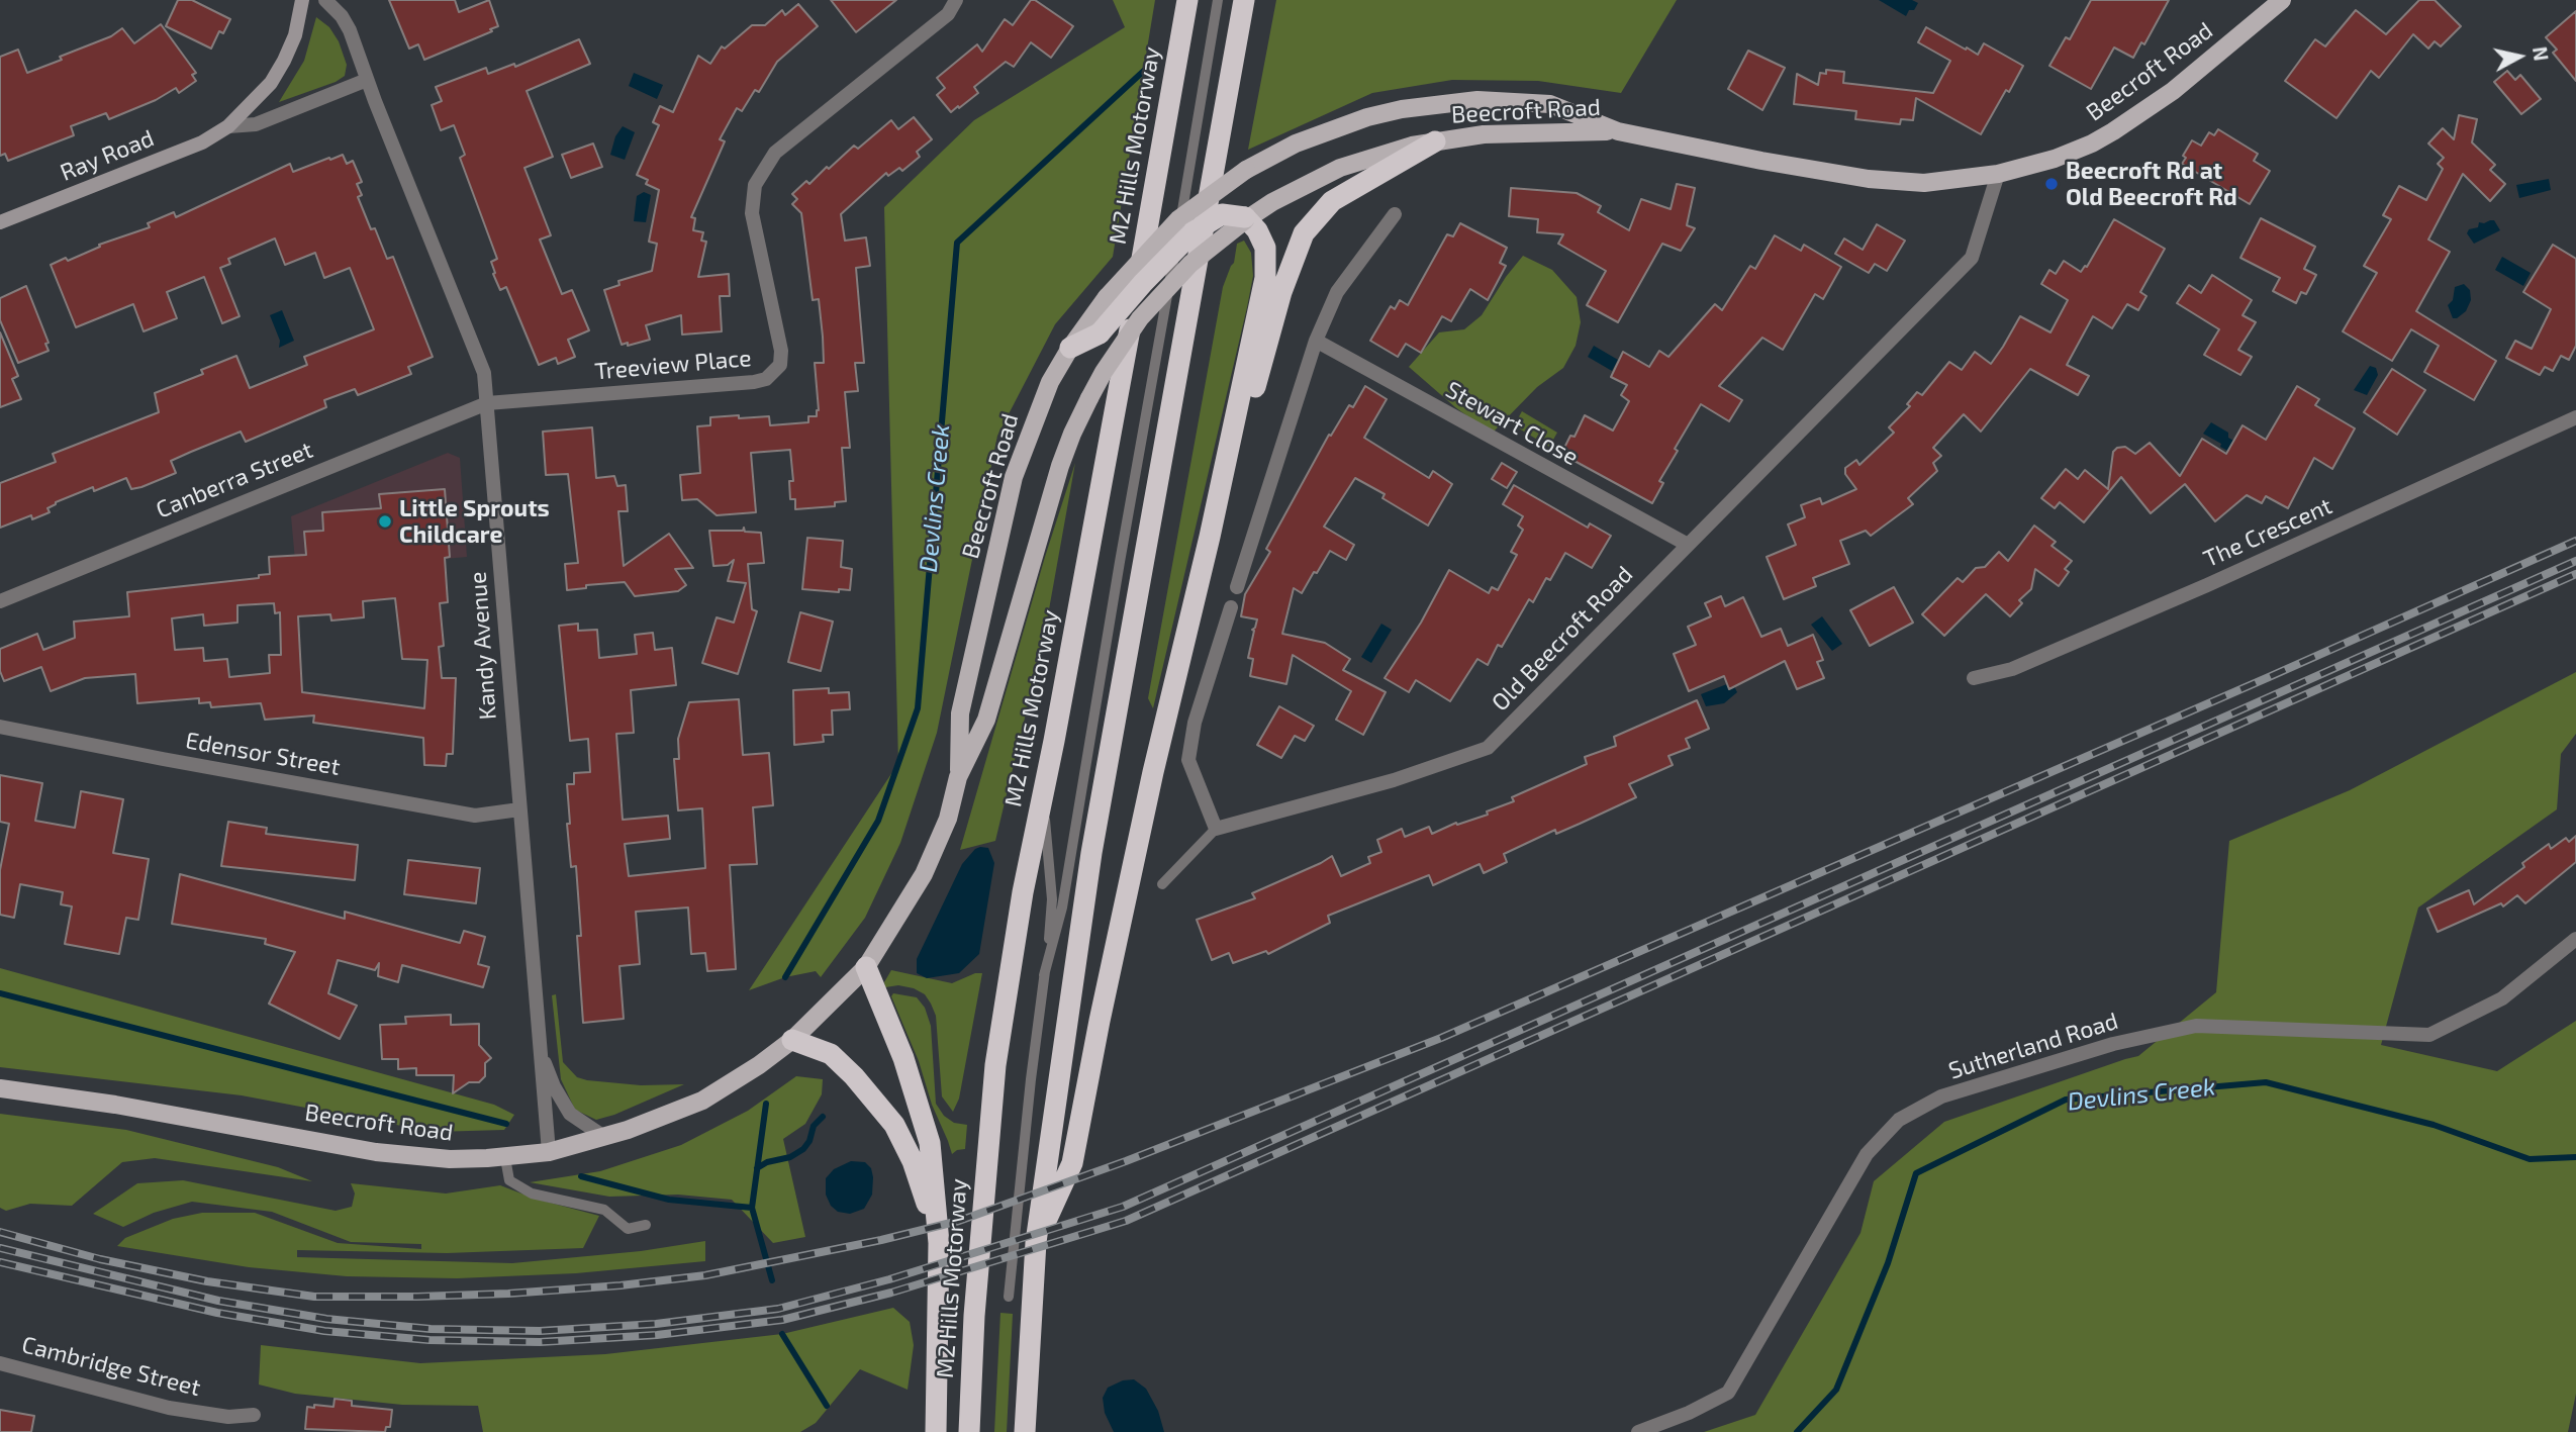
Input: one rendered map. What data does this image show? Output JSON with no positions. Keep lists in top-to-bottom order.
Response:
{
  "streets": {
    "highway": ["M2 Hills Motorway"],
    "main road": ["Beecroft Road"],
    "street": [
      "Ray Road",
      "Treeview Place",
      "Stewart Close",
      "Canberra Street",
      "The Crescent",
      "Old Beecroft Road",
      "Kandy Avenue",
      "Edensor Street",
      "Sutherland Road",
      "Cambridge Street"
    ]
  },
  "crossings": [
    ["Beecroft Road", "Old Beecroft Road"],
    ["Beecroft Road", "Kandy Avenue"],
    ["Ray Road", "Kandy Avenue"],
    ["Treeview Place", "Canberra Street"],
    ["Treeview Place", "Kandy Avenue"],
    ["Stewart Close", "Old Beecroft Road"],
    ["Canberra Street", "Kandy Avenue"],
    ["Kandy Avenue", "Edensor Street"]
  ],
  "water": ["Devlins Creek"],
  "places": ["Beecroft Rd at Old Beecroft Rd", "Little Sprouts Childcare"],
  "north": "right"
}
